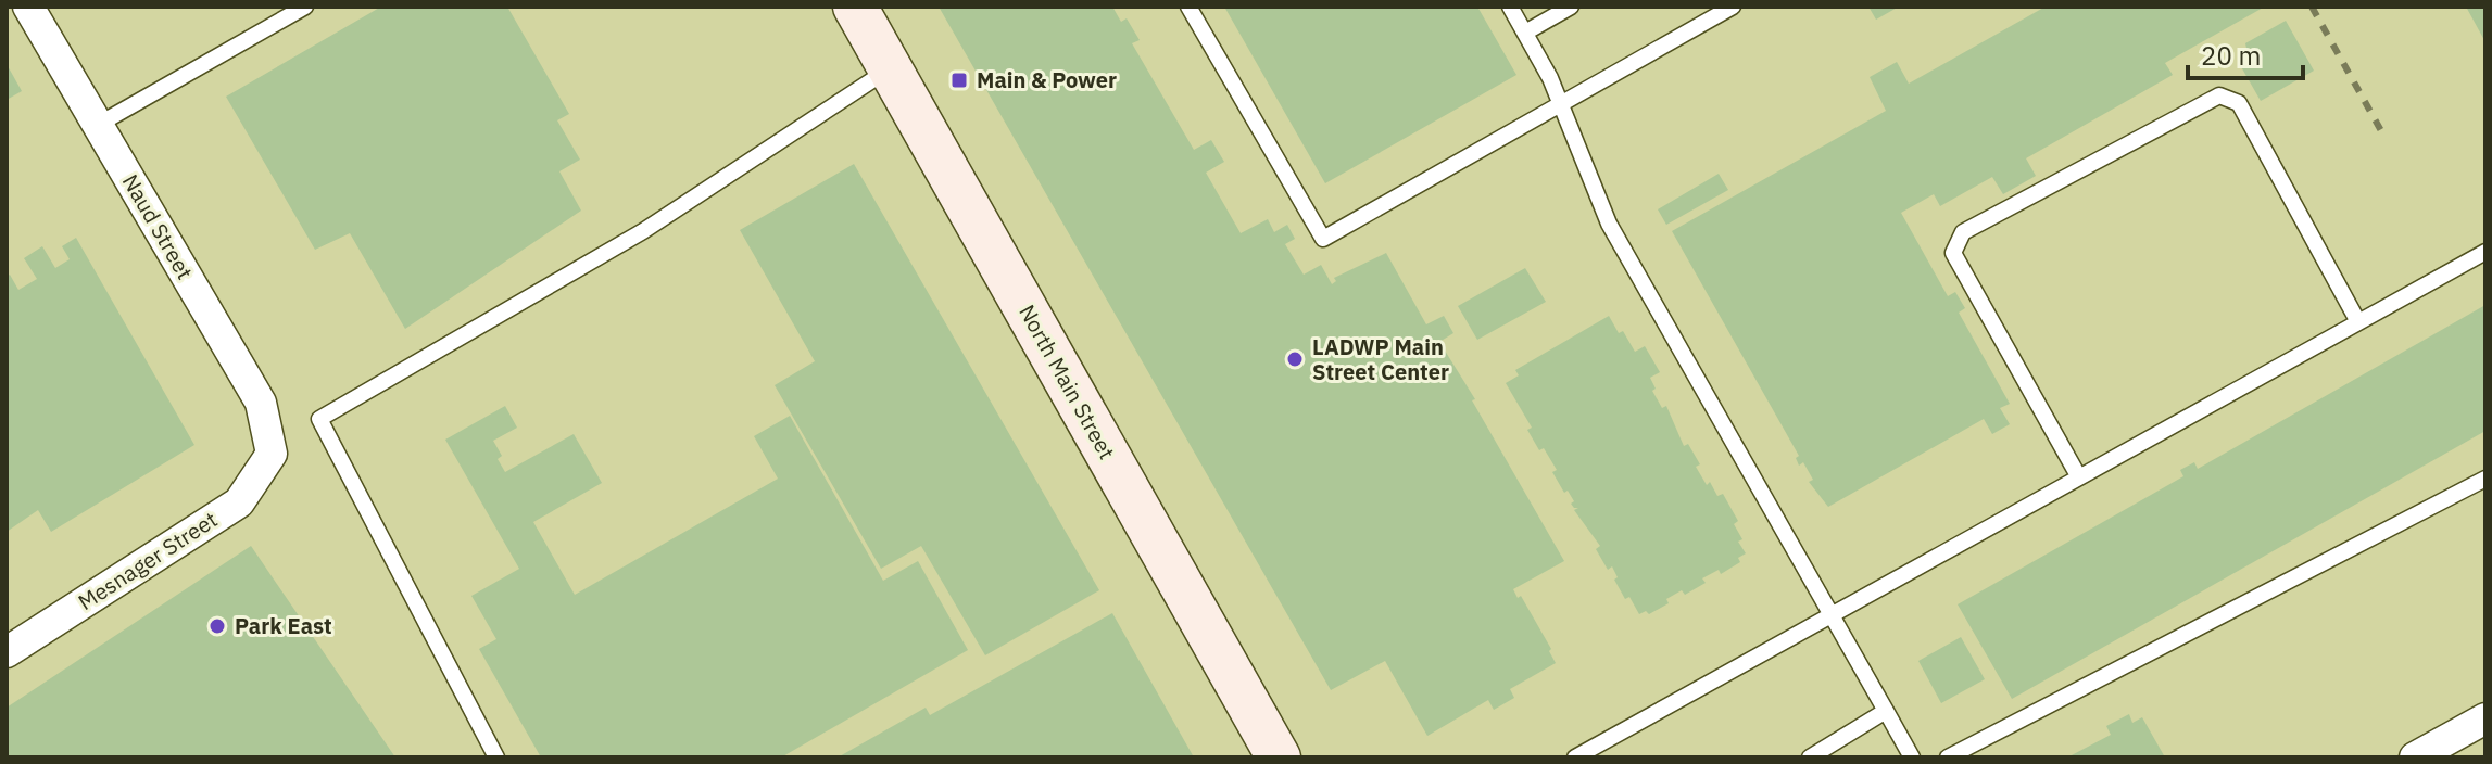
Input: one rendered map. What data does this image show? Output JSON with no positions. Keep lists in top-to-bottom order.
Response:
{
  "streets": {
    "main road": ["North Main Street"],
    "street": ["Naud Street", "Mesnager Street"]
  },
  "crossings": [
    ["Naud Street", "Mesnager Street"]
  ],
  "places": {
    "transit": ["Main & Power"],
    "other": ["LADWP Main Street Center", "Park East"]
  },
  "scale_bar": "20 m"
}
